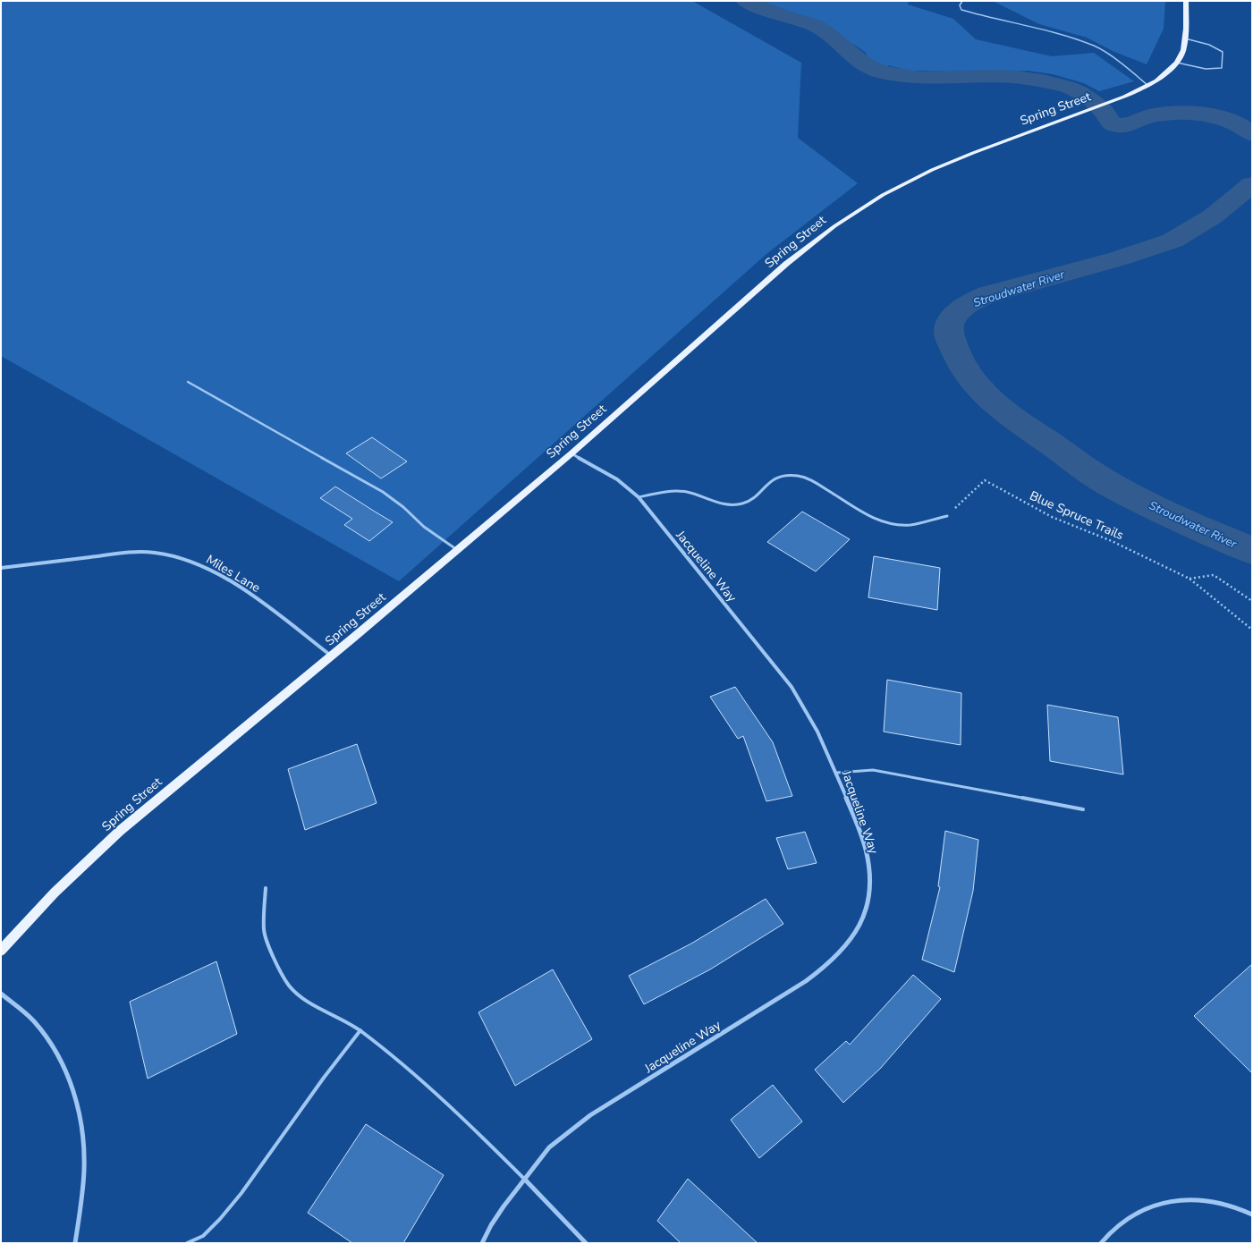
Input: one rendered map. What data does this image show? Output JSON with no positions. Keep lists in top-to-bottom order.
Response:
{
  "streets": {
    "main road": ["Spring Street"],
    "street": ["Jacqueline Way", "Miles Lane"],
    "path": ["Blue Spruce Trails"]
  },
  "crossings": [
    ["Spring Street", "Jacqueline Way"],
    ["Spring Street", "Miles Lane"]
  ],
  "water": ["Stroudwater River"]
}
